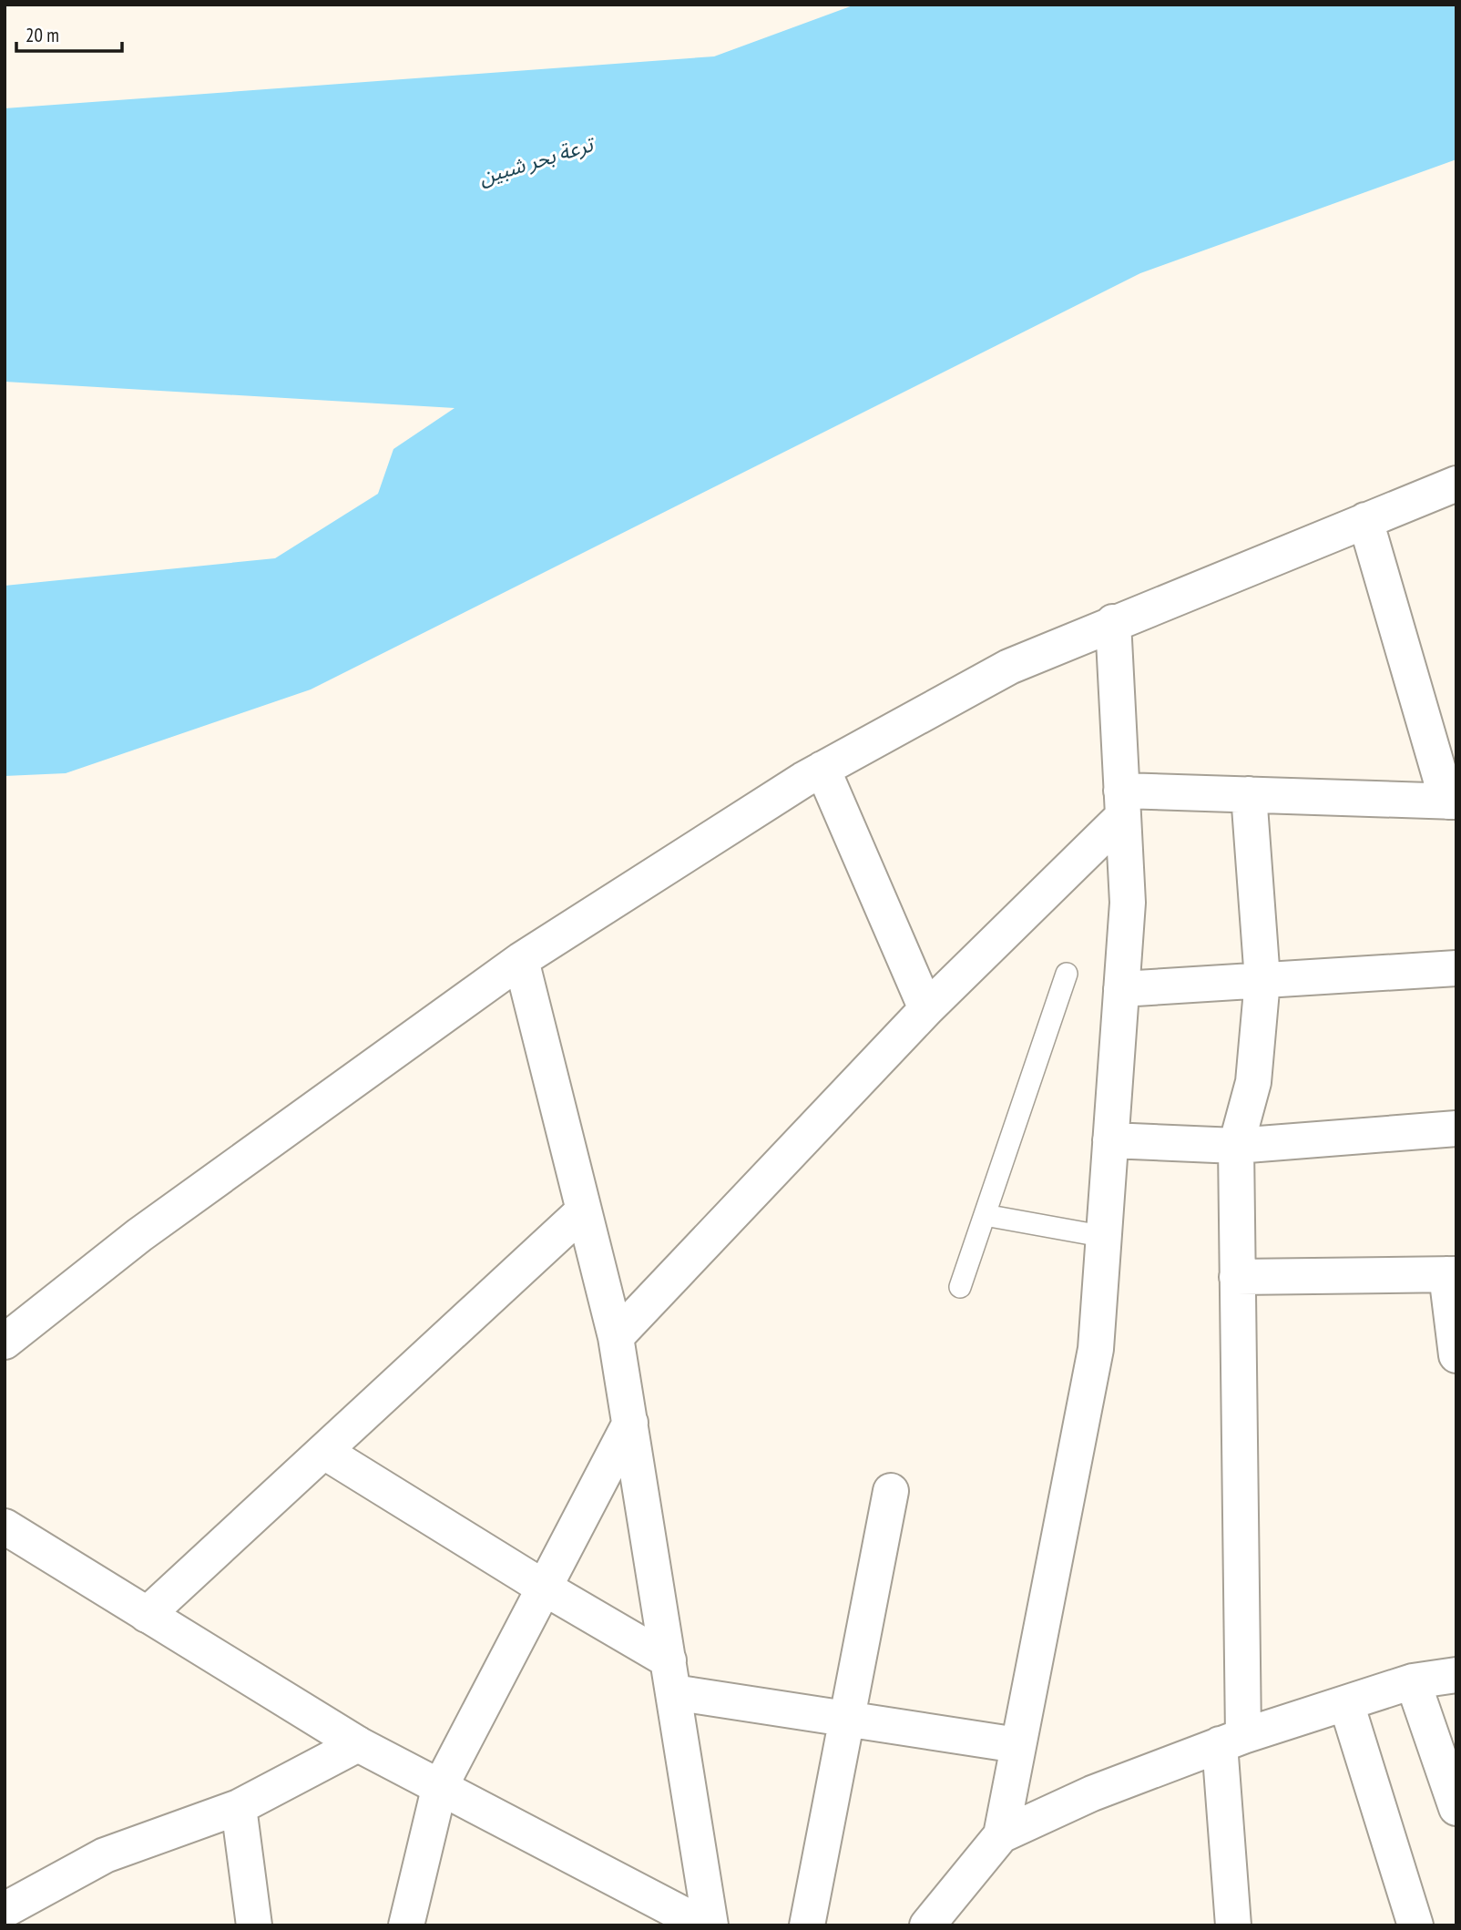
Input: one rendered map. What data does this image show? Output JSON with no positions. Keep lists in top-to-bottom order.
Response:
{
  "water": ["ترعة بحر شبين"],
  "scale_bar": "20 m"
}
